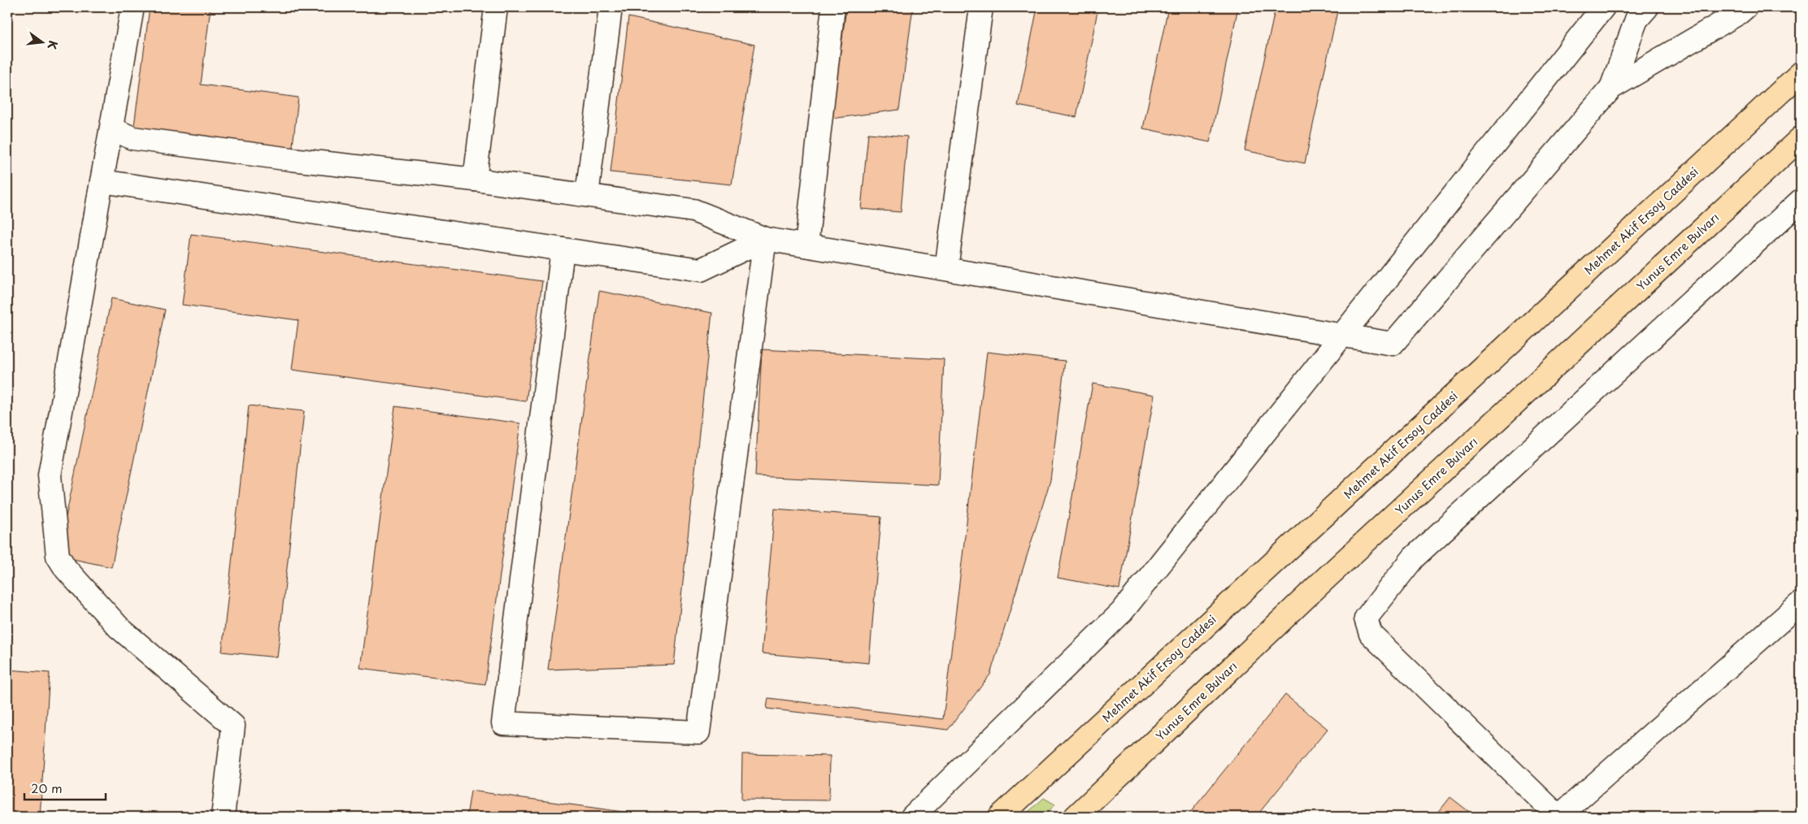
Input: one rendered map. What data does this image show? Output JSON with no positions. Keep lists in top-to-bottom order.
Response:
{
  "streets": {
    "main road": ["Mehmet Akif Ersoy Caddesi", "Yunus Emre Bulvarı"]
  },
  "scale_bar": "20 m",
  "north": "right"
}
